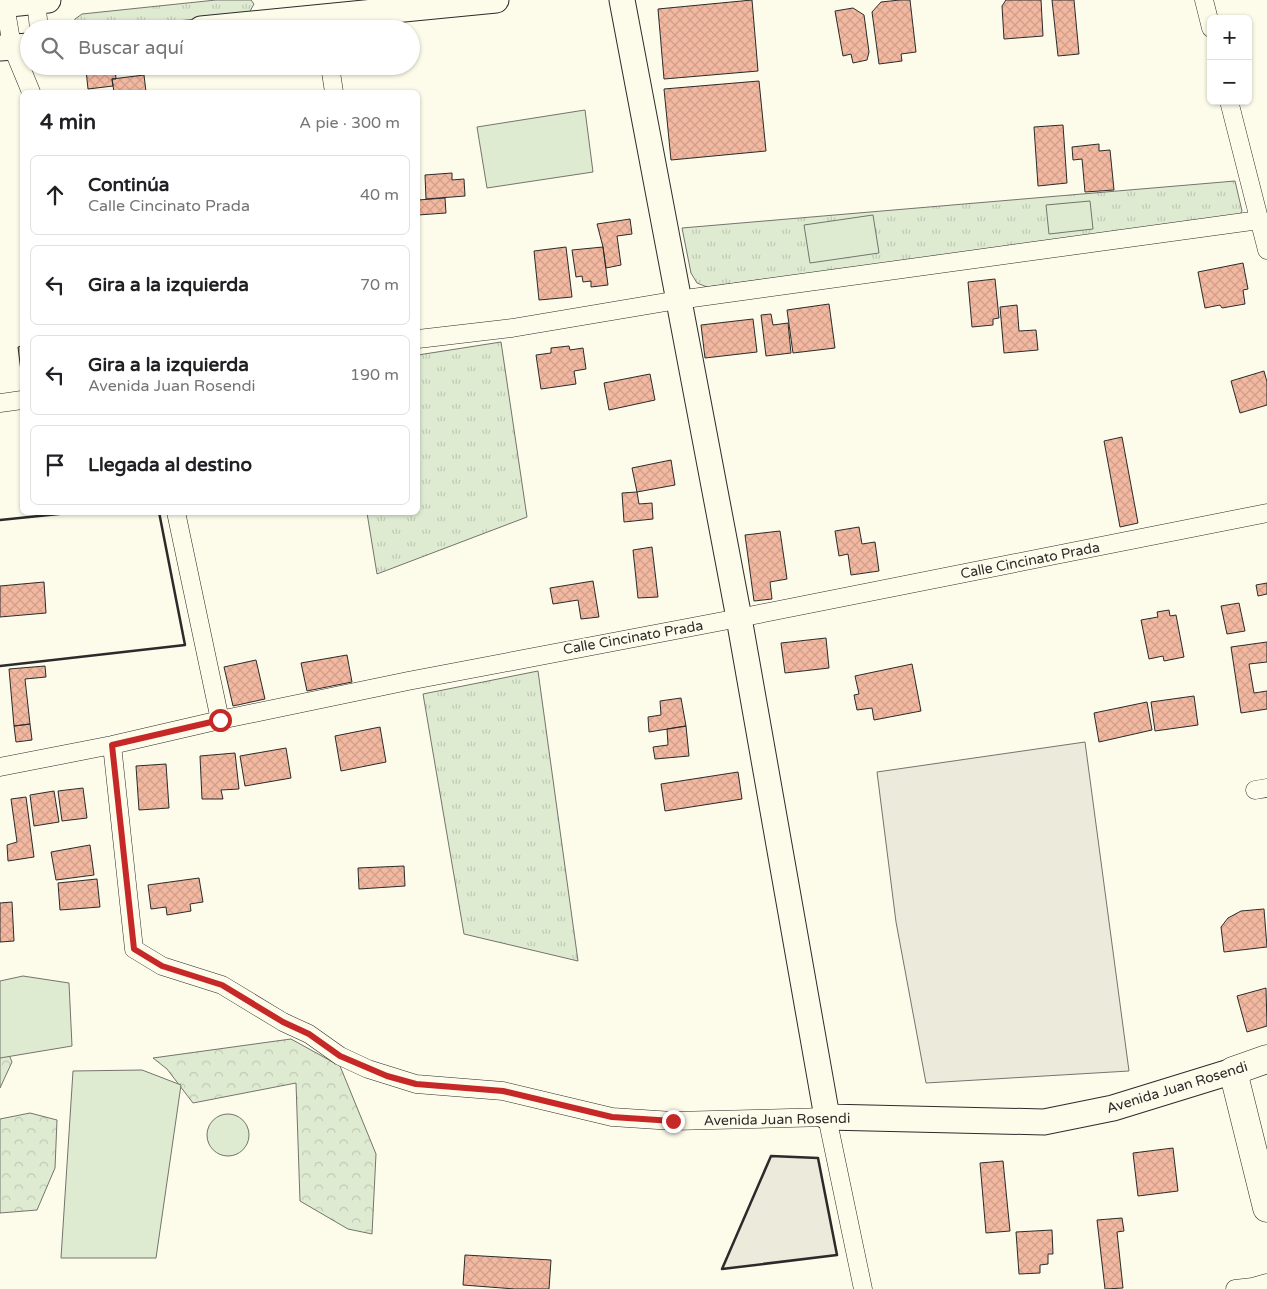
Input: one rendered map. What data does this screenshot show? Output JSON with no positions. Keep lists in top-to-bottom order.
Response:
{
  "streets": {
    "highway": ["Avenida Juan Rosendi"],
    "street": ["Calle Cincinato Prada"]
  },
  "crossings": [
    ["Calle Cincinato Prada", "Avenida Juan Rosendi"]
  ],
  "page": {
    "map_buttons": ["+", "−"],
    "search": "Buscar aquí",
    "heading": ["4 min", "A pie · 300 m"],
    "list": [
      ["Continúa", "Calle Cincinato Prada", "40 m"],
      ["Gira a la izquierda", "70 m"],
      ["Gira a la izquierda", "Avenida Juan Rosendi", "190 m"],
      "Llegada al destino"
    ]
  }
}
